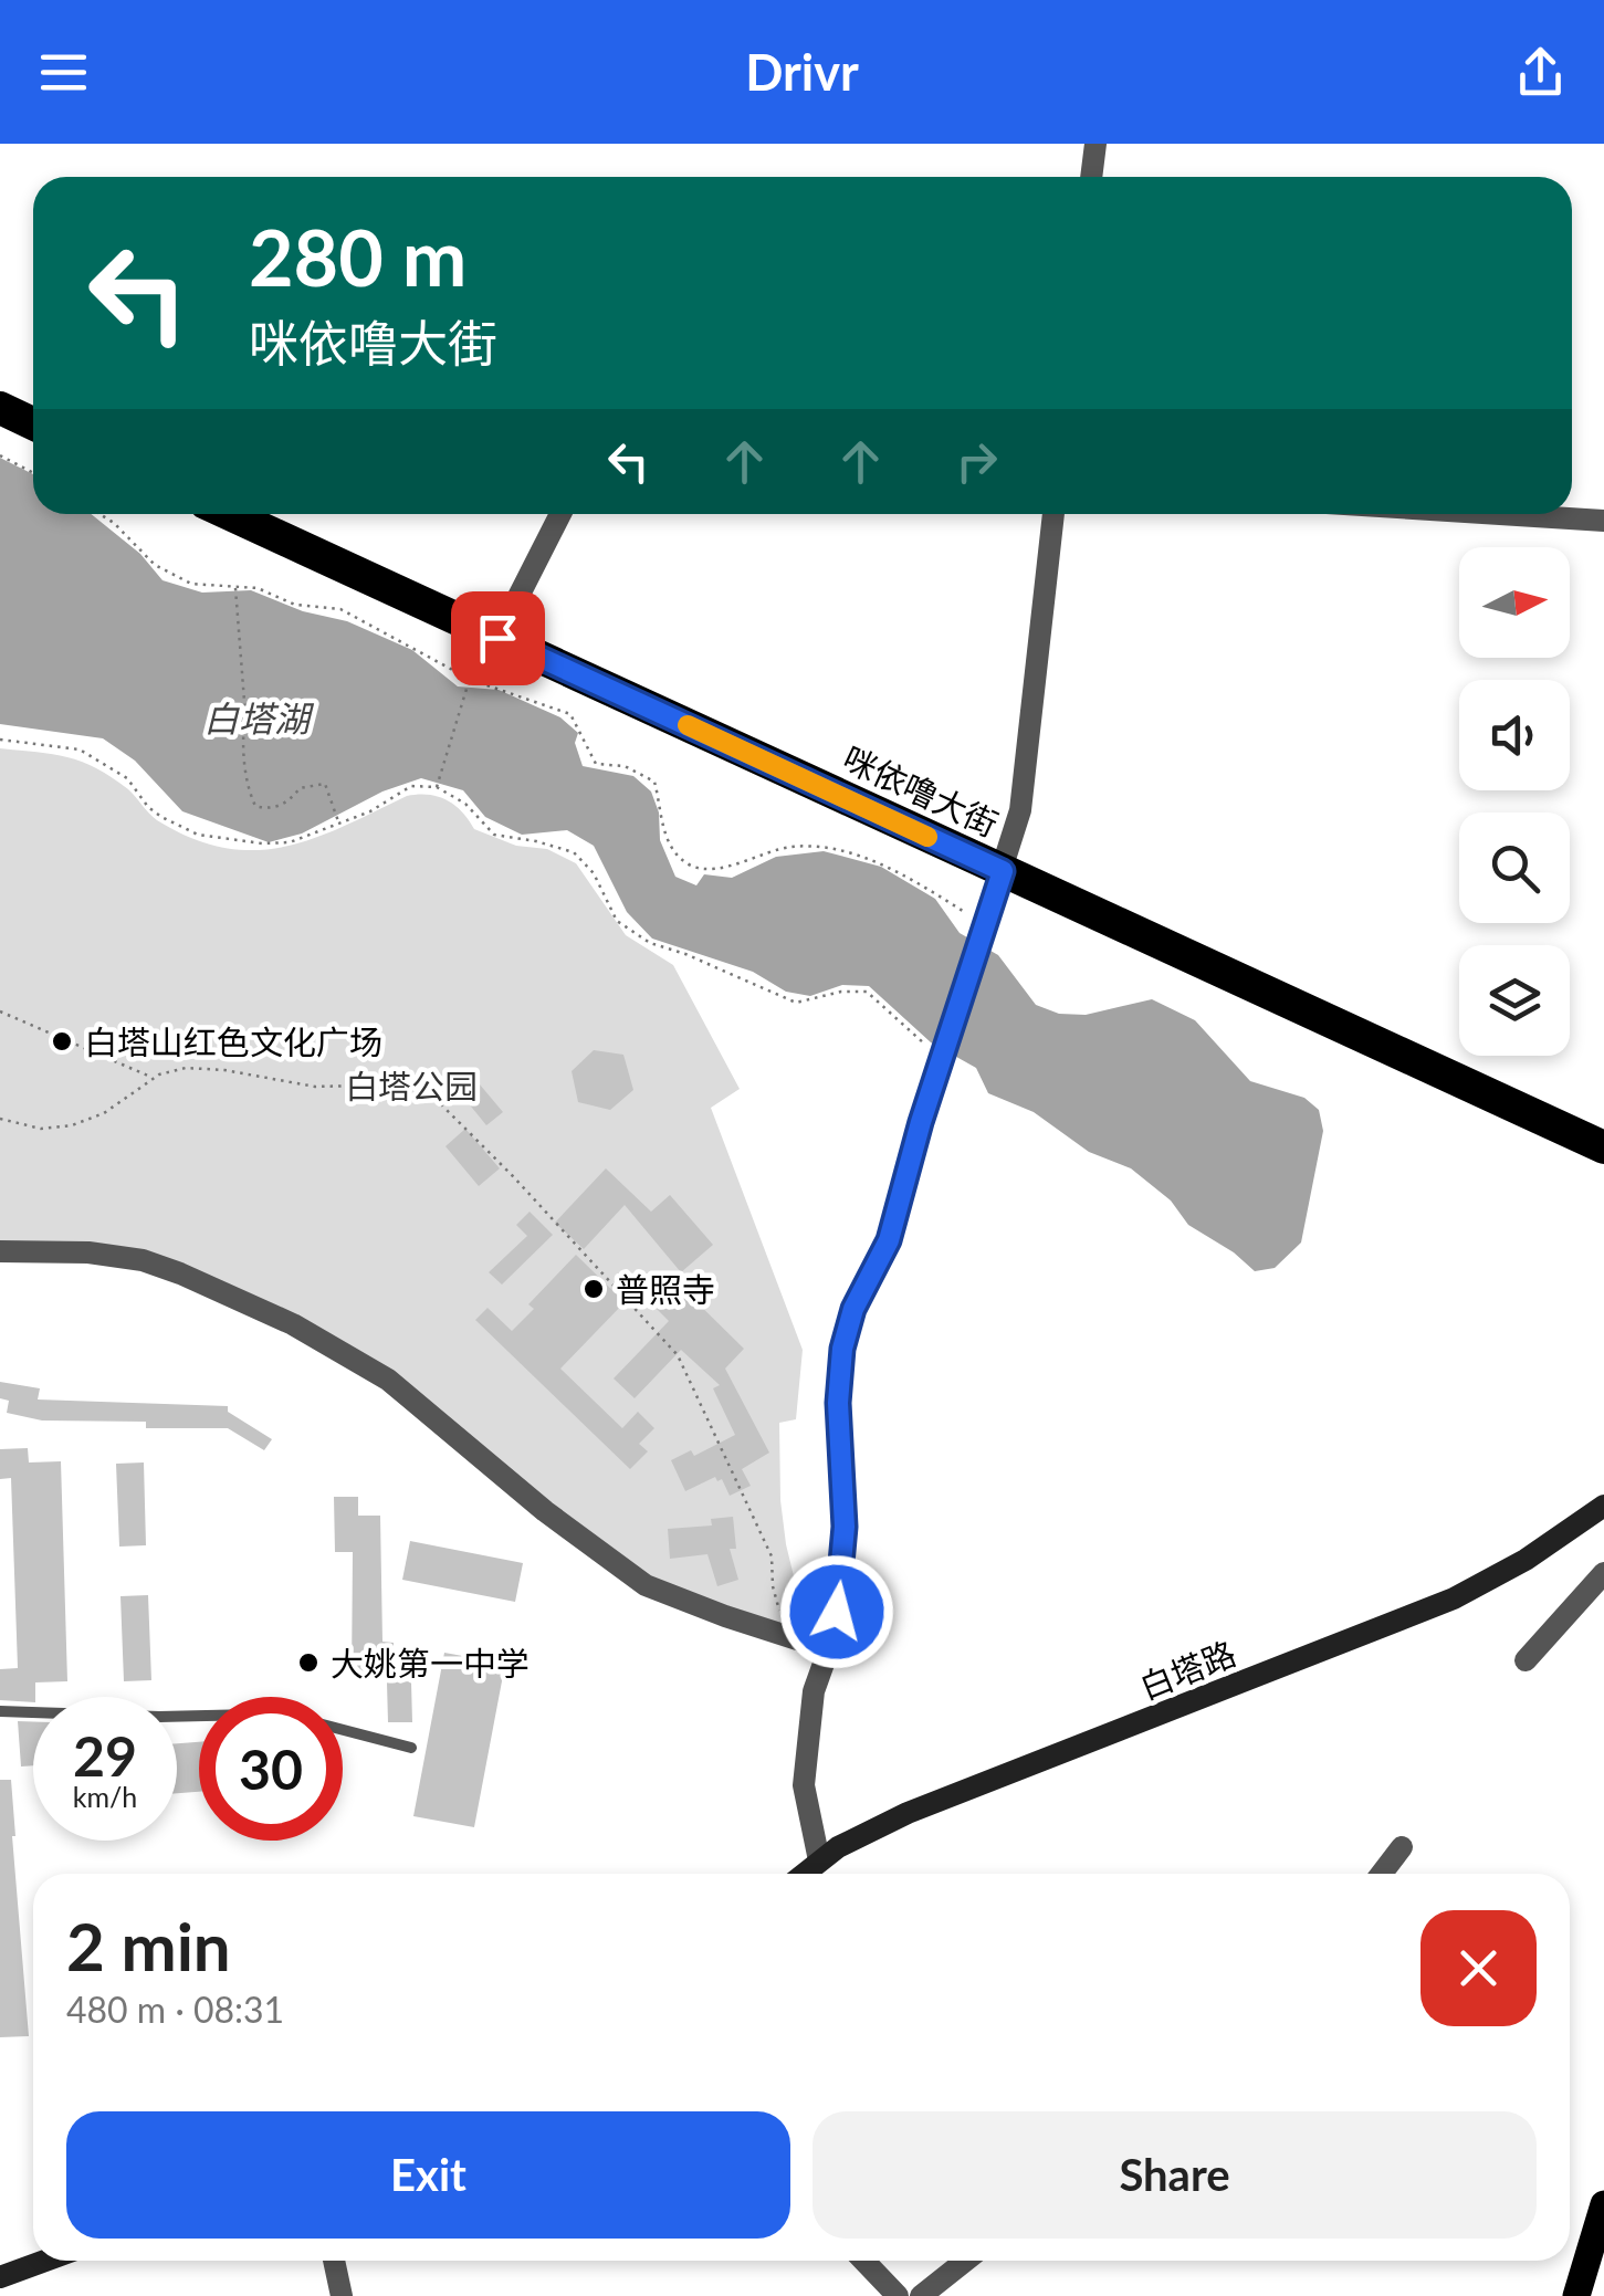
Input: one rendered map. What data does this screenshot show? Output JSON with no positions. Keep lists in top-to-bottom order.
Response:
{
  "streets": {
    "highway": ["咪依噜大街"],
    "street": ["白塔路"]
  },
  "water": ["白塔湖"],
  "parks": ["白塔公园"],
  "places": ["白塔山红色文化广场", "普照寺", "大姚第一中学"],
  "north": "right",
  "page": {
    "header": "Drivr",
    "turn": ["280 m", "咪依噜大街"],
    "speed": "29 km/h",
    "limit": "30",
    "heading": ["2 min", "480 m · 08:31"],
    "buttons": ["Exit", "Share"]
  }
}
